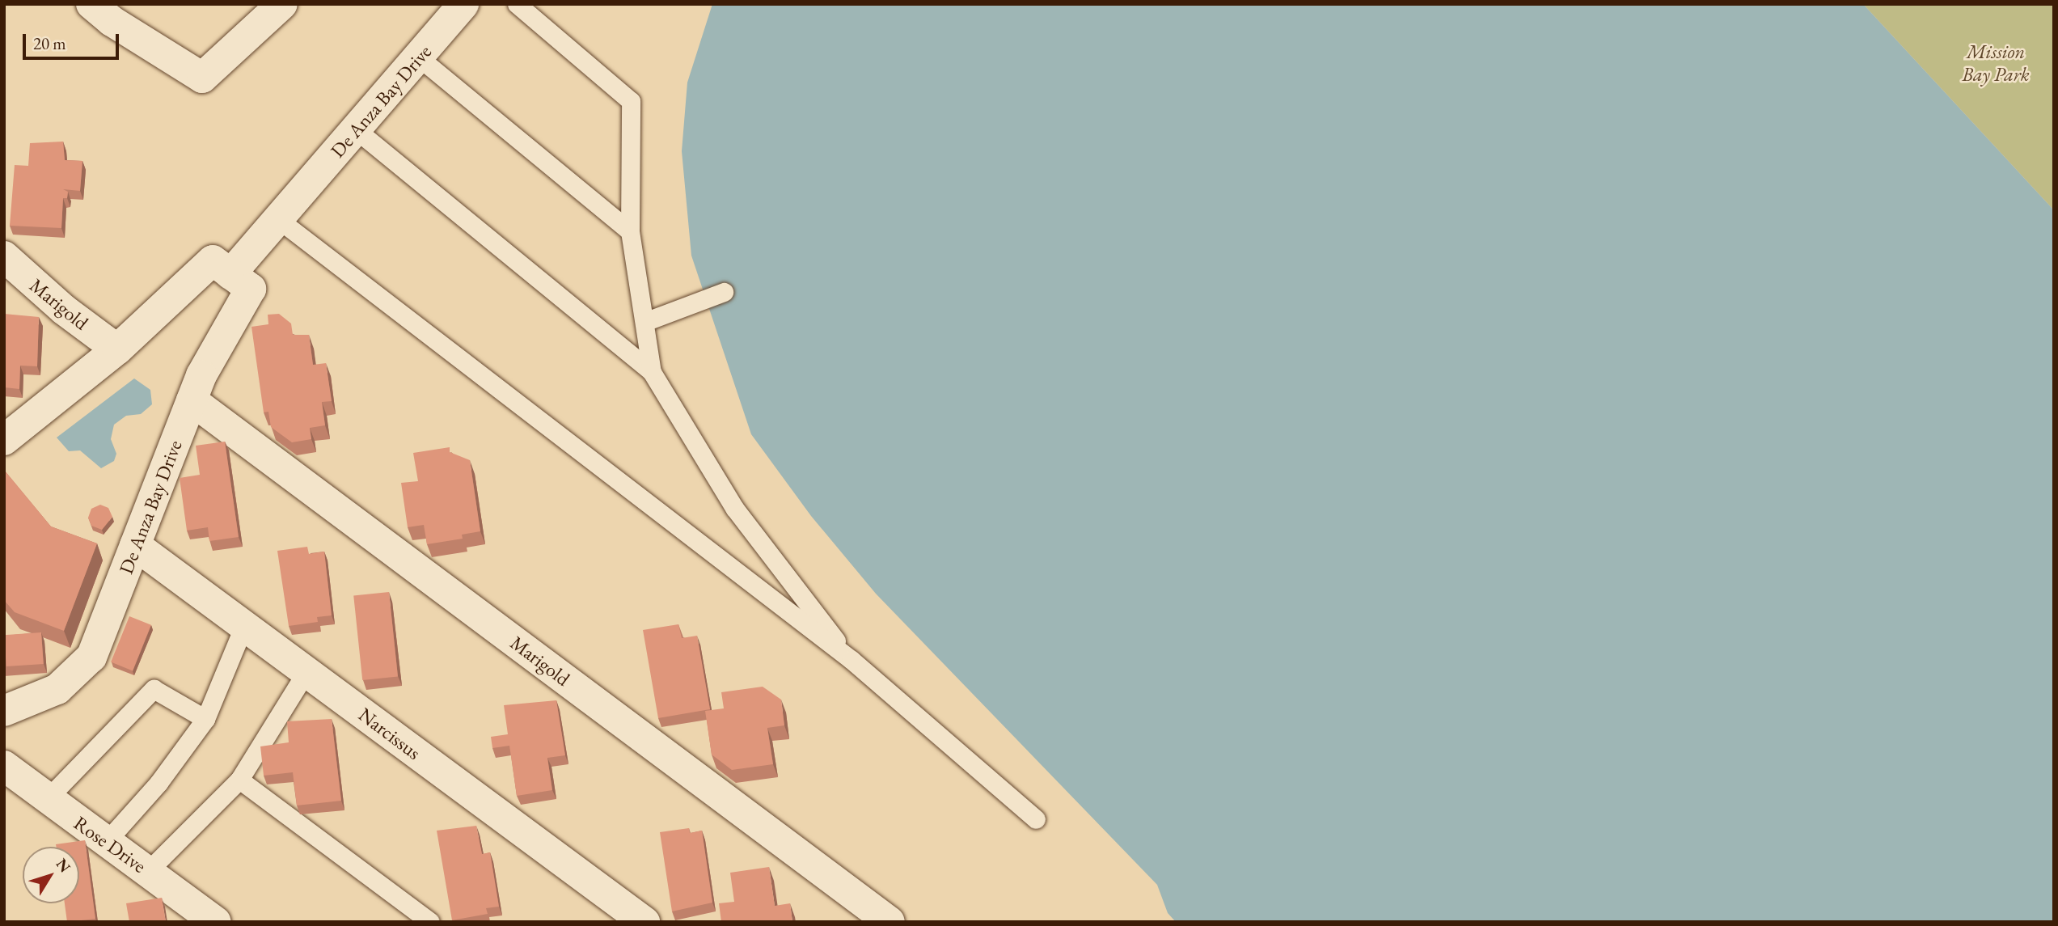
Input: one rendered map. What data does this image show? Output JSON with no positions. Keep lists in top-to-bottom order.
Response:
{
  "streets": {
    "street": [
      "De Anza Bay Drive",
      "Marigold",
      "Narcissus",
      "Rose Drive"
    ]
  },
  "crossings": [
    ["De Anza Bay Drive", "Marigold"],
    ["De Anza Bay Drive", "Narcissus"]
  ],
  "parks": ["Mission Bay Park"],
  "scale_bar": "20 m",
  "north": "top right"
}
